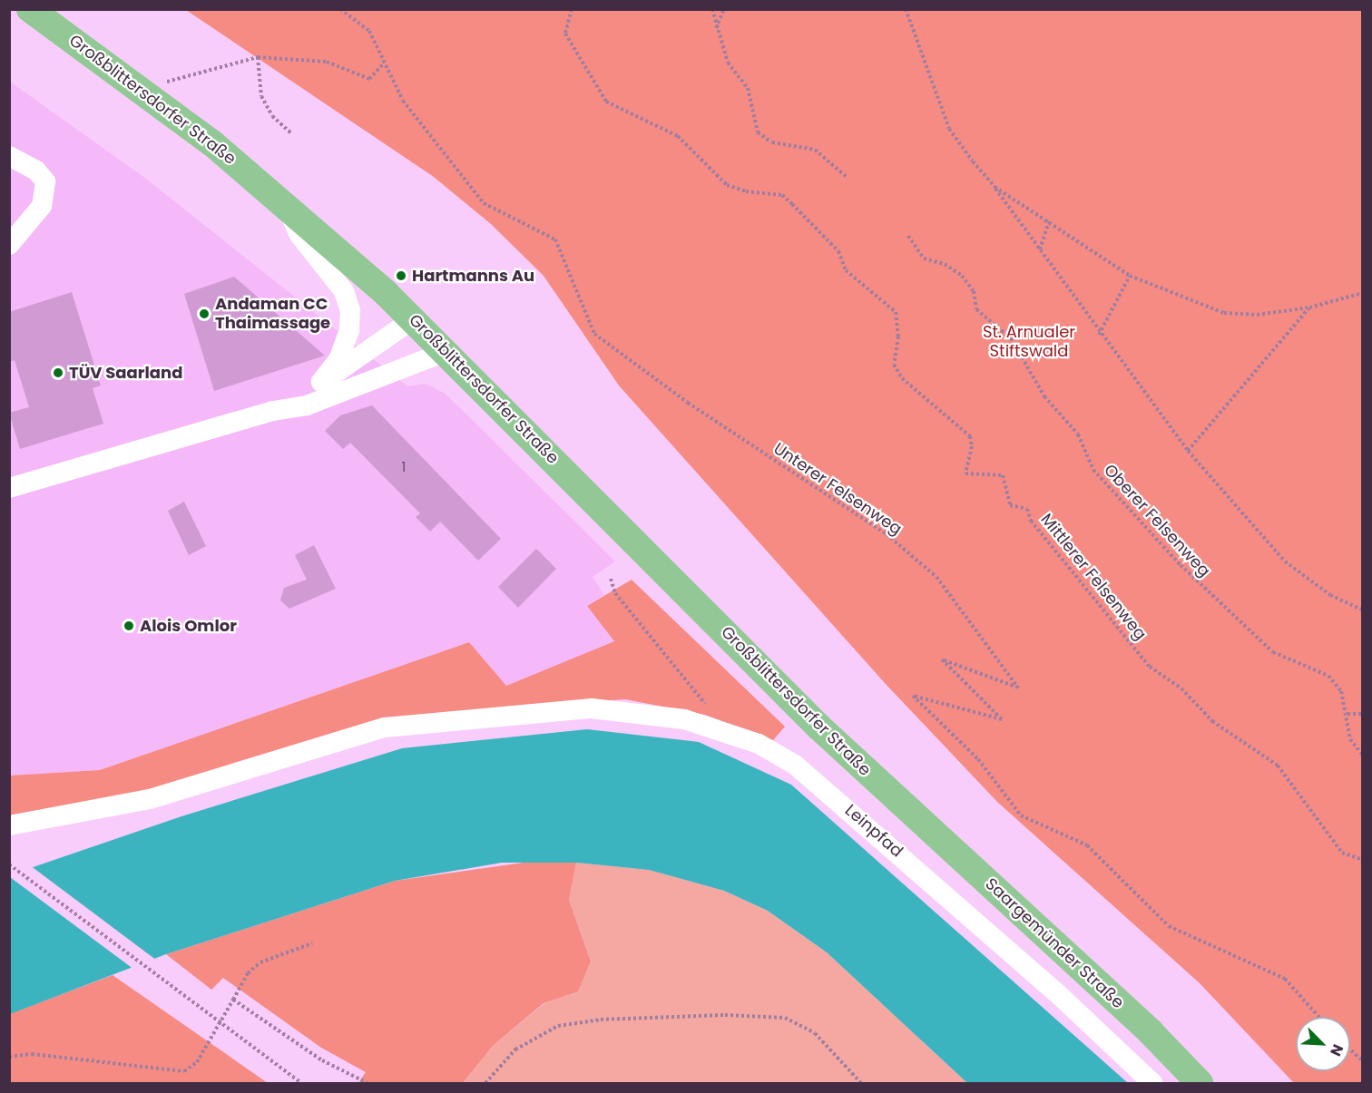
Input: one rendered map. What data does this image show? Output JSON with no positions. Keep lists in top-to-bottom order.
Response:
{
  "streets": {
    "main road": ["Großblittersdorfer Straße", "Saargemünder Straße"],
    "street": ["Leinpfad"],
    "path": ["Unterer Felsenweg", "Oberer Felsenweg", "Mittlerer Felsenweg"]
  },
  "crossings": [
    ["Großblittersdorfer Straße", "Saargemünder Straße"]
  ],
  "parks": ["St. Arnualer Stiftswald"],
  "places": [
    "Hartmanns Au",
    "Andaman CC Thaimassage",
    "TÜV Saarland",
    "Alois Omlor"
  ],
  "house_numbers": ["1"],
  "north": "bottom right"
}
